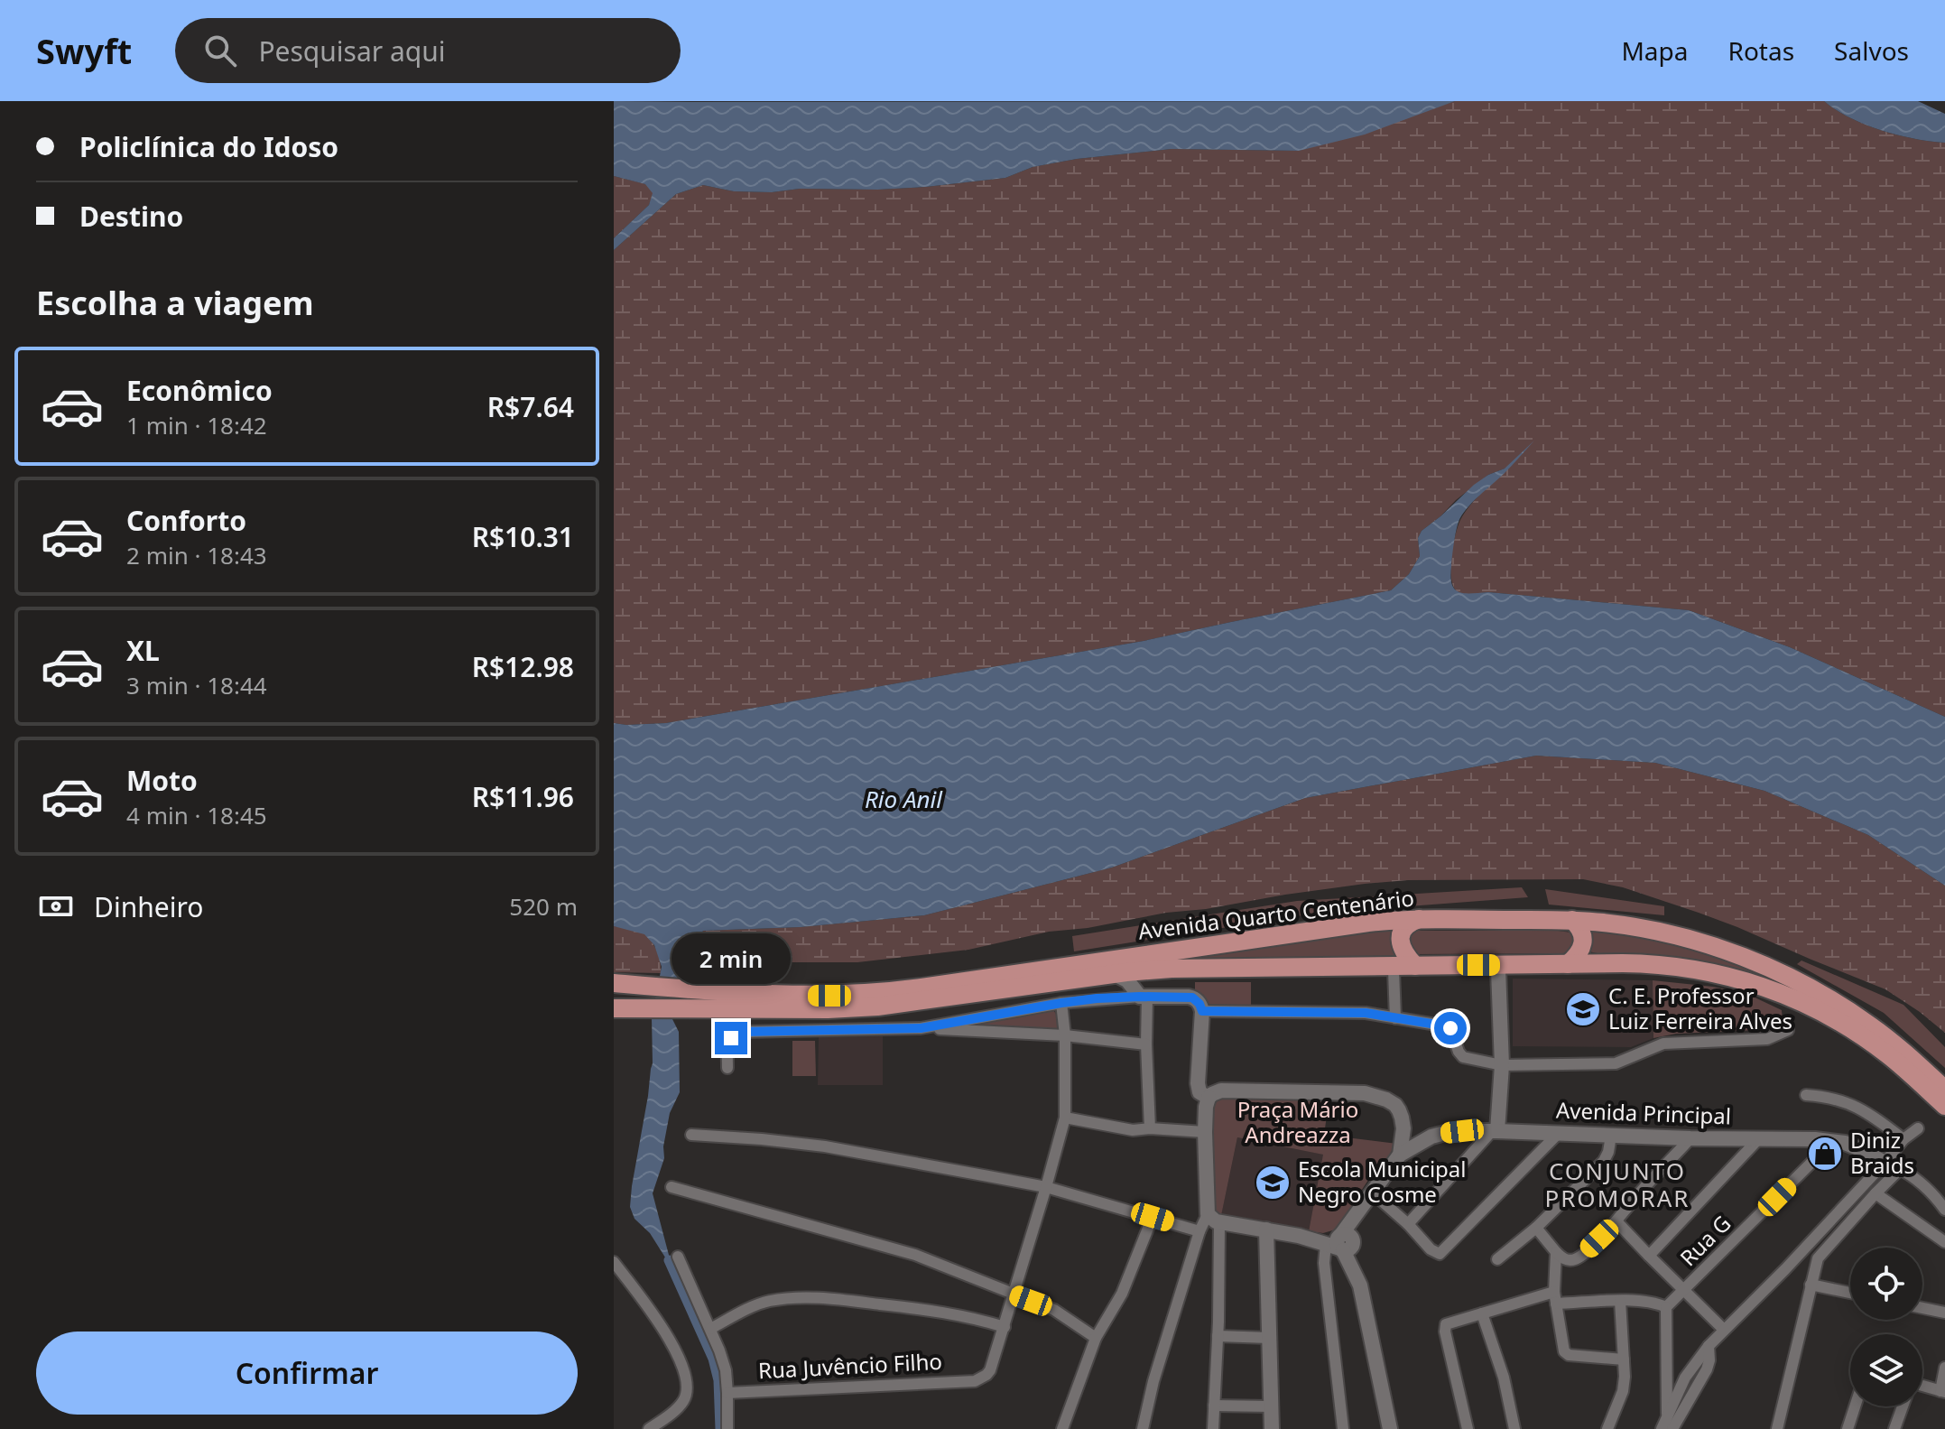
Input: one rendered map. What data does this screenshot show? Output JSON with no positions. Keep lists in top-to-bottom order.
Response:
{
  "streets": {
    "main road": ["Avenida Quarto Centenário"],
    "street": ["Avenida Principal", "Rua G", "Rua Juvêncio Filho"]
  },
  "crossings": [
    ["Avenida Principal", "Rua G"]
  ],
  "districts": ["CONJUNTO PROMORAR"],
  "water": ["Rio Anil"],
  "parks": ["Praça Mário Andreazza"],
  "places": {
    "school or university": ["C. E. Professor Luiz Ferreira Alves", "Escola Municipal Negro Cosme"],
    "shop": ["Diniz Braids"]
  },
  "page": {
    "header": "Swyft",
    "search": "Pesquisar aqui",
    "nav": ["Mapa", "Rotas", "Salvos"],
    "banner": ["Policlínica do Idoso", "Destino"],
    "heading": "Escolha a viagem",
    "list": [
      {
        "name": "Econômico",
        "note": "1 min · 18:42",
        "value": "R$7.64"
      },
      {
        "name": "Conforto",
        "note": "2 min · 18:43",
        "value": "R$10.31"
      },
      {
        "name": "XL",
        "note": "3 min · 18:44",
        "value": "R$12.98"
      },
      {
        "name": "Moto",
        "note": "4 min · 18:45",
        "value": "R$11.96"
      }
    ],
    "pay": ["Dinheiro", "520 m"],
    "bubble": "2 min",
    "buttons": "Confirmar"
  }
}
